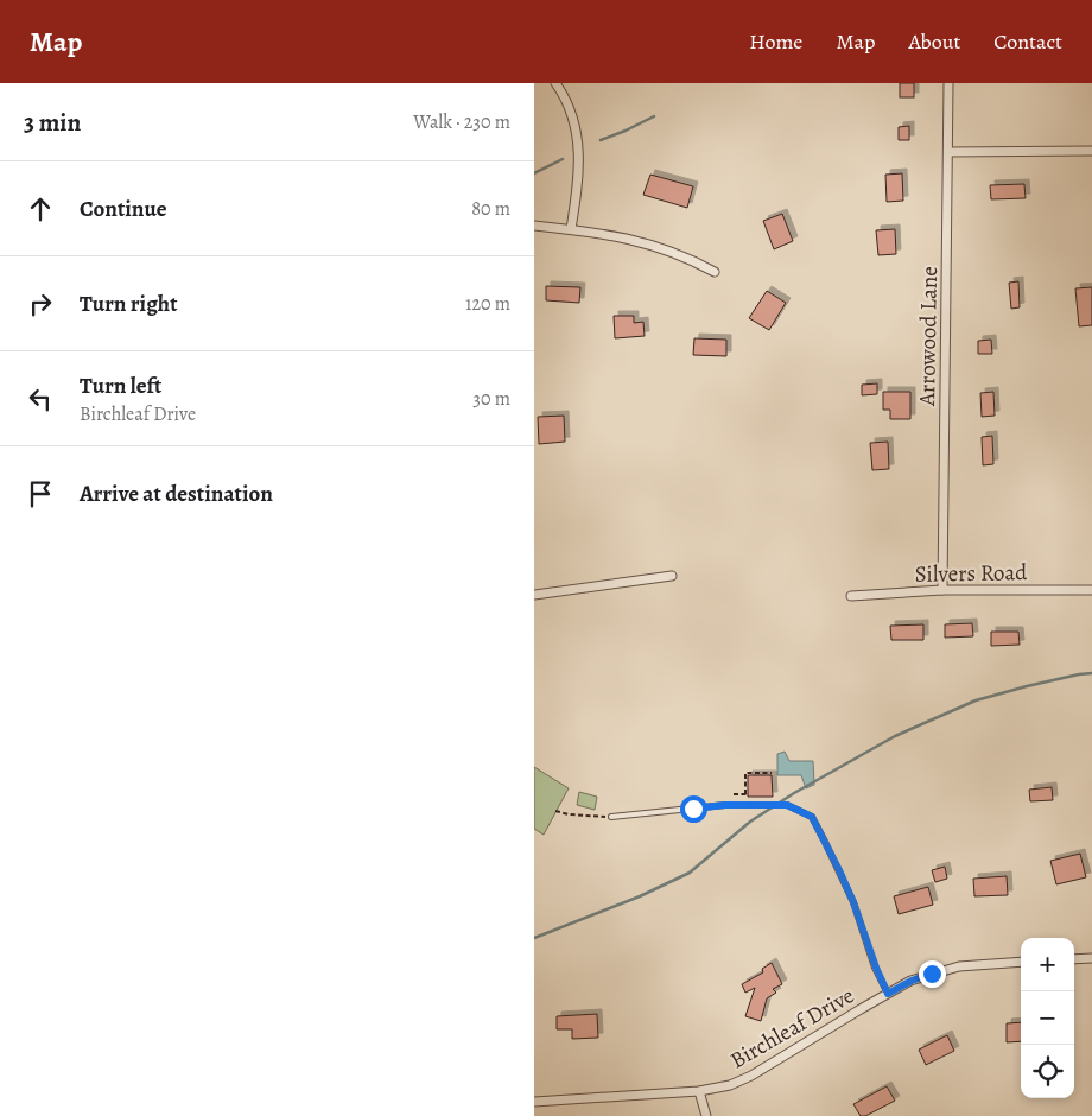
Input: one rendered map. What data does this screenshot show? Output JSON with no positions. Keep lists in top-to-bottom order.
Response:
{
  "streets": {
    "street": ["Arrowood Lane", "Silvers Road", "Birchleaf Drive"]
  },
  "crossings": [
    ["Arrowood Lane", "Silvers Road"]
  ],
  "page": {
    "header": "Map",
    "nav": [
      "Home",
      "Map",
      "About",
      "Contact"
    ],
    "heading": ["3 min", "Walk · 230 m"],
    "list": [
      ["Continue", "80 m"],
      ["Turn right", "120 m"],
      ["Turn left", "Birchleaf Drive", "30 m"],
      "Arrive at destination"
    ],
    "map_buttons": ["+", "−"]
  }
}
